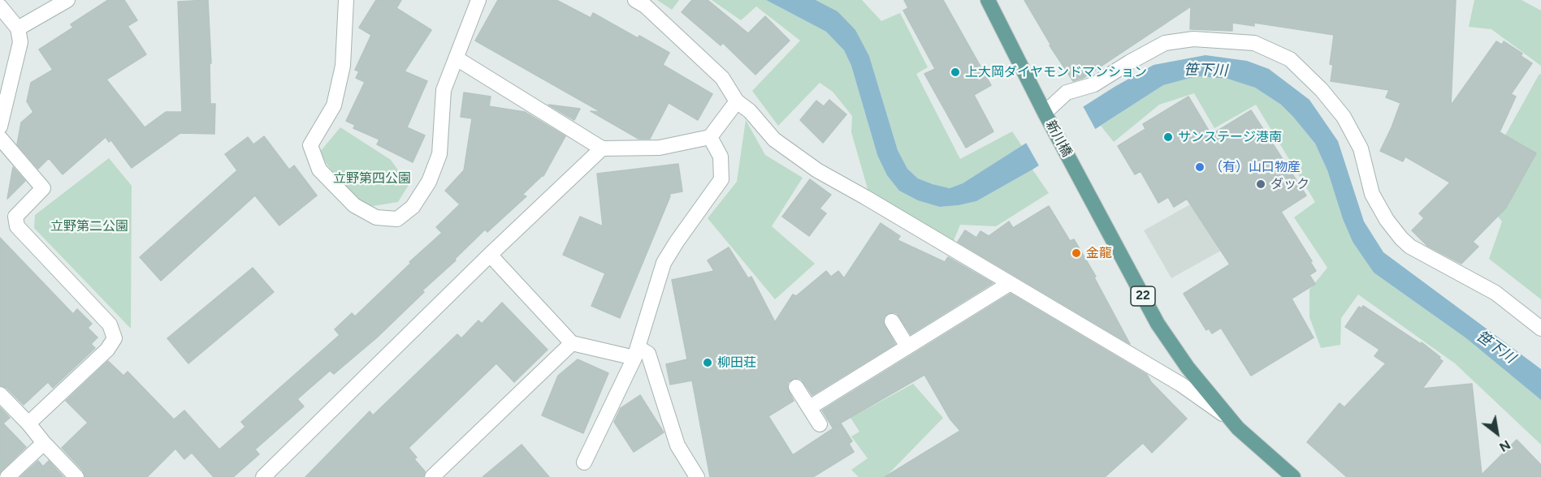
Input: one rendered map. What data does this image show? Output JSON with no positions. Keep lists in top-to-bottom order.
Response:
{
  "streets": {
    "main road": ["新川橋", "22"]
  },
  "crossings": [
    ["新川橋", "22"]
  ],
  "water": ["笹下川"],
  "parks": ["立野第四公園", "立野第二公園"],
  "places": [
    "上大岡ダイヤモンドマンション",
    "サンステージ港南",
    "（有）山口物産",
    "ダック",
    "金龍",
    "柳田荘"
  ],
  "north": "bottom right"
}
